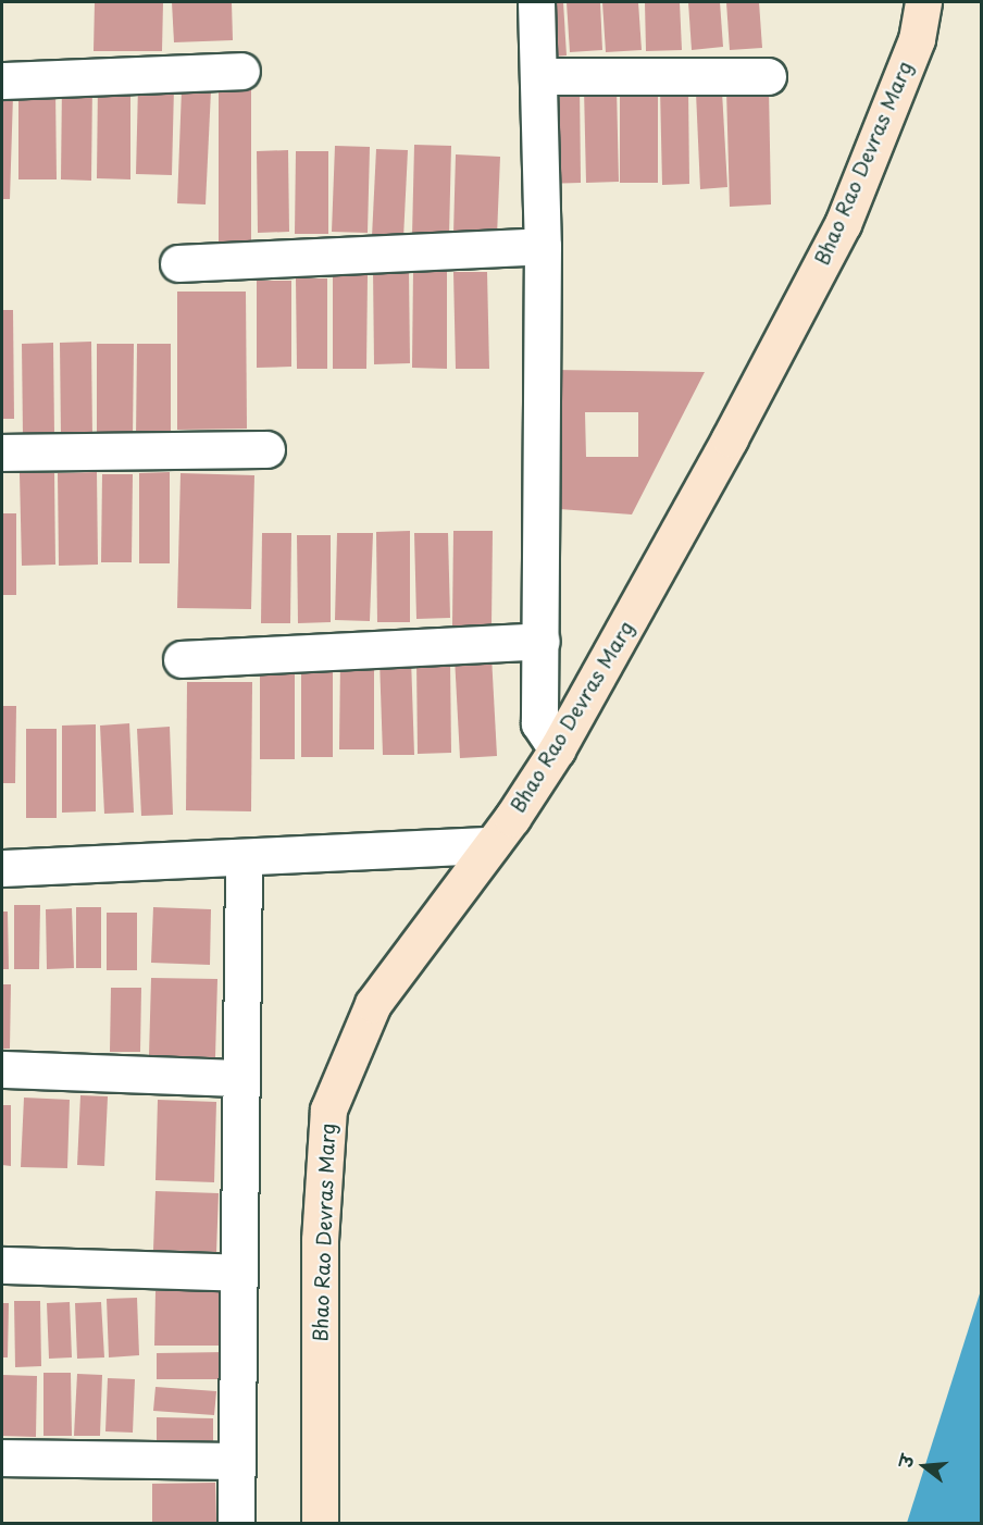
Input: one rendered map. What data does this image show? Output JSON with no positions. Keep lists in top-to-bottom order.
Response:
{
  "streets": {
    "street": ["Bhao Rao Devras Marg"]
  },
  "north": "left"
}
